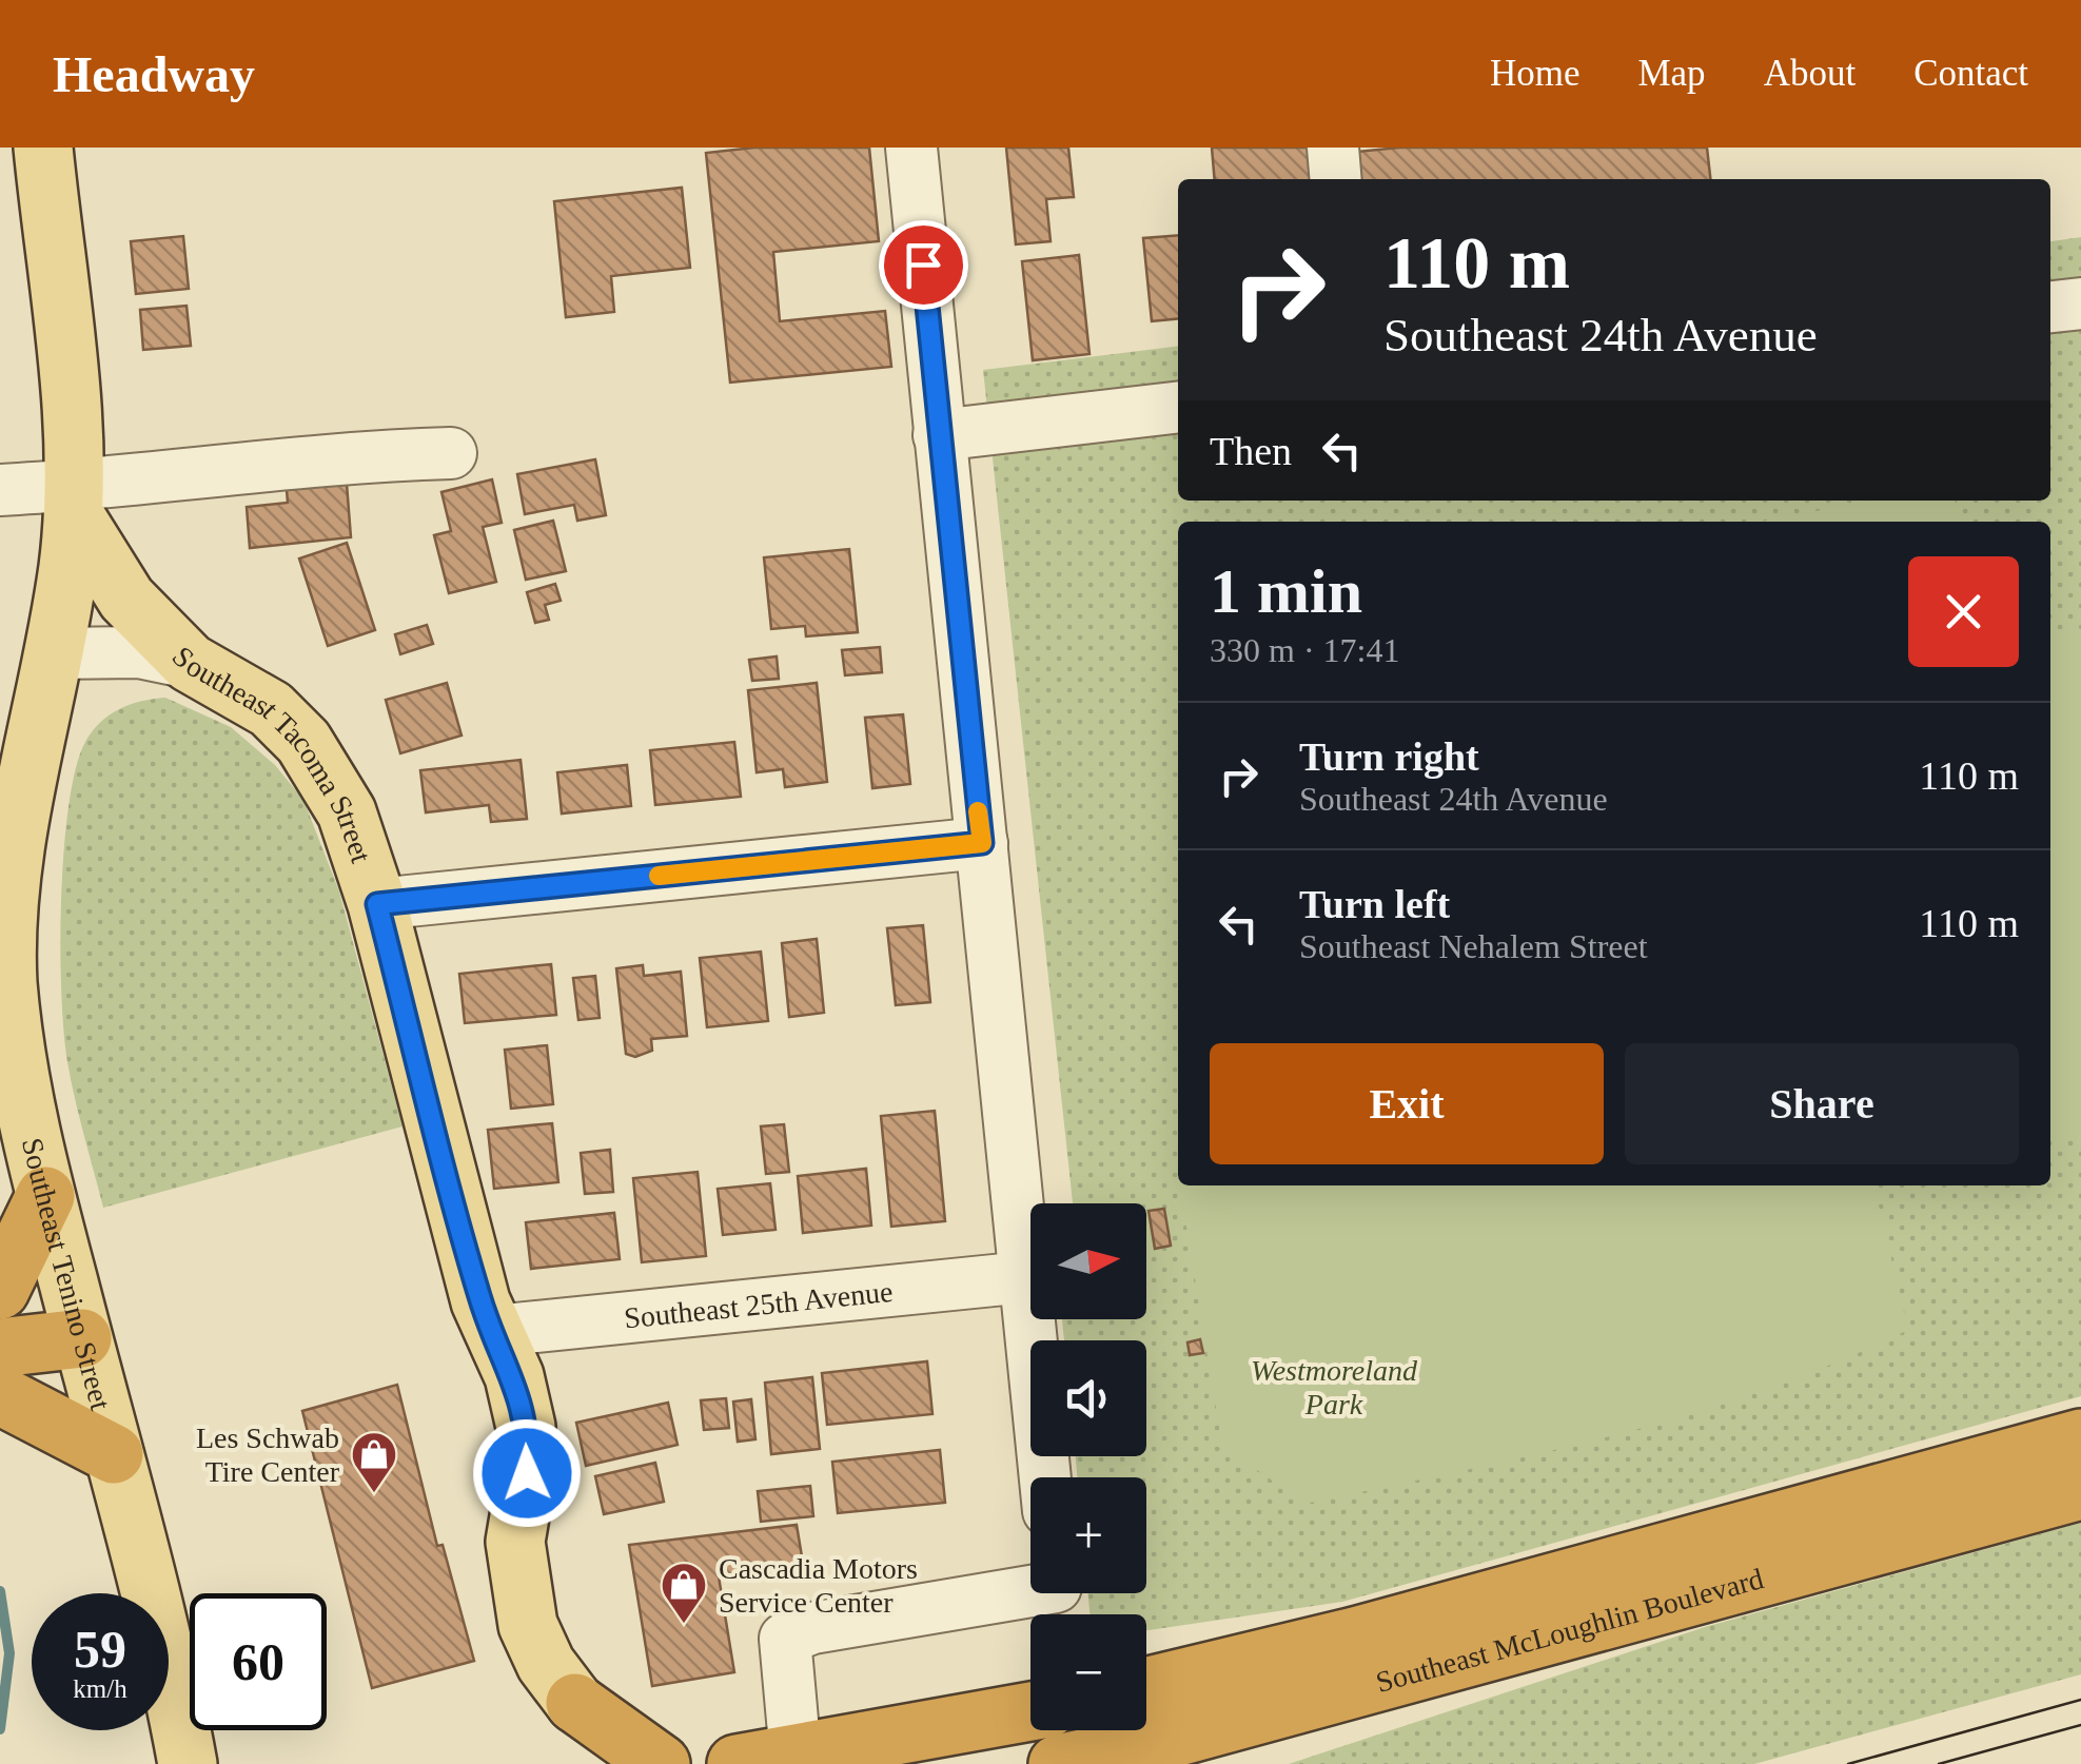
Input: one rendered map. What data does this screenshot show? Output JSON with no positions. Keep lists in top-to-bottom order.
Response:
{
  "streets": {
    "highway": ["Southeast McLoughlin Boulevard"],
    "main road": ["Southeast Tacoma Street", "Southeast Tenino Street"],
    "street": ["Southeast 25th Avenue"]
  },
  "crossings": [
    ["Southeast Tacoma Street", "Southeast Tenino Street"],
    ["Southeast Tacoma Street", "Southeast 25th Avenue"]
  ],
  "parks": ["Westmoreland Park"],
  "places": {
    "shop": ["Les Schwab Tire Center", "Cascadia Motors Service Center"]
  },
  "north": "right",
  "page": {
    "header": "Headway",
    "nav": [
      "Home",
      "Map",
      "About",
      "Contact"
    ],
    "turn": ["110 m", "Southeast 24th Avenue"],
    "then": "Then",
    "heading": ["1 min", "330 m · 17:41"],
    "list": [
      {
        "name": "Turn right",
        "note": "Southeast 24th Avenue",
        "value": "110 m"
      },
      {
        "name": "Turn left",
        "note": "Southeast Nehalem Street",
        "value": "110 m"
      }
    ],
    "buttons": ["Exit", "Share"],
    "map_buttons": ["+", "−"],
    "speed": "59 km/h",
    "limit": "60"
  }
}
